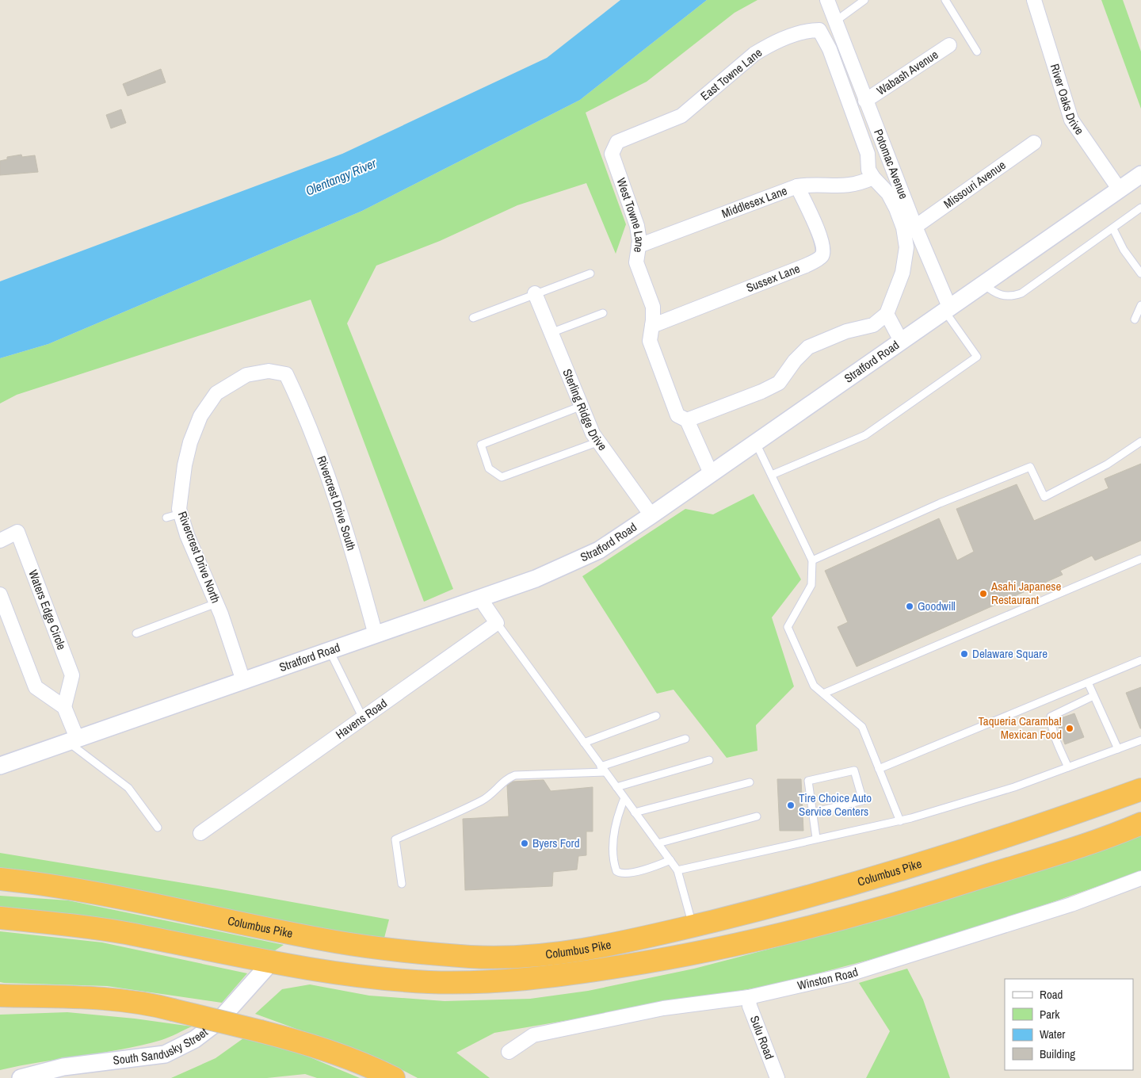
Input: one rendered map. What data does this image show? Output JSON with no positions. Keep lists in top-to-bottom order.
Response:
{
  "streets": {
    "highway": ["Columbus Pike"],
    "street": [
      "Wabash Avenue",
      "East Towne Lane",
      "River Oaks Drive",
      "Potomac Avenue",
      "Missouri Avenue",
      "Middlesex Lane",
      "West Towne Lane",
      "Sussex Lane",
      "Stratford Road",
      "Sterling Ridge Drive",
      "Rivercrest Drive South",
      "Rivercrest Drive North",
      "Waters Edge Circle",
      "Havens Road",
      "Winston Road",
      "Sulu Road",
      "South Sandusky Street"
    ]
  },
  "crossings": [
    ["Wabash Avenue", "Potomac Avenue"],
    ["East Towne Lane", "Middlesex Lane"],
    ["East Towne Lane", "West Towne Lane"],
    ["River Oaks Drive", "Stratford Road"],
    ["Potomac Avenue", "Missouri Avenue"],
    ["Potomac Avenue", "Stratford Road"],
    ["Middlesex Lane", "West Towne Lane"],
    ["Middlesex Lane", "Sussex Lane"],
    ["West Towne Lane", "Sussex Lane"],
    ["West Towne Lane", "Stratford Road"],
    ["Stratford Road", "Sterling Ridge Drive"],
    ["Stratford Road", "Rivercrest Drive South"],
    ["Stratford Road", "Rivercrest Drive North"],
    ["Rivercrest Drive South", "Rivercrest Drive North"],
    ["Columbus Pike", "South Sandusky Street"],
    ["Winston Road", "Sulu Road"]
  ],
  "water": ["Olentangy River"],
  "places": [
    "Asahi Japanese Restaurant",
    "Goodwill",
    "Delaware Square",
    "Taqueria Caramba! Mexican Food",
    "Tire Choice Auto Service Centers",
    "Byers Ford"
  ],
  "legend": [
    "Road",
    "Park",
    "Water",
    "Building"
  ]
}
